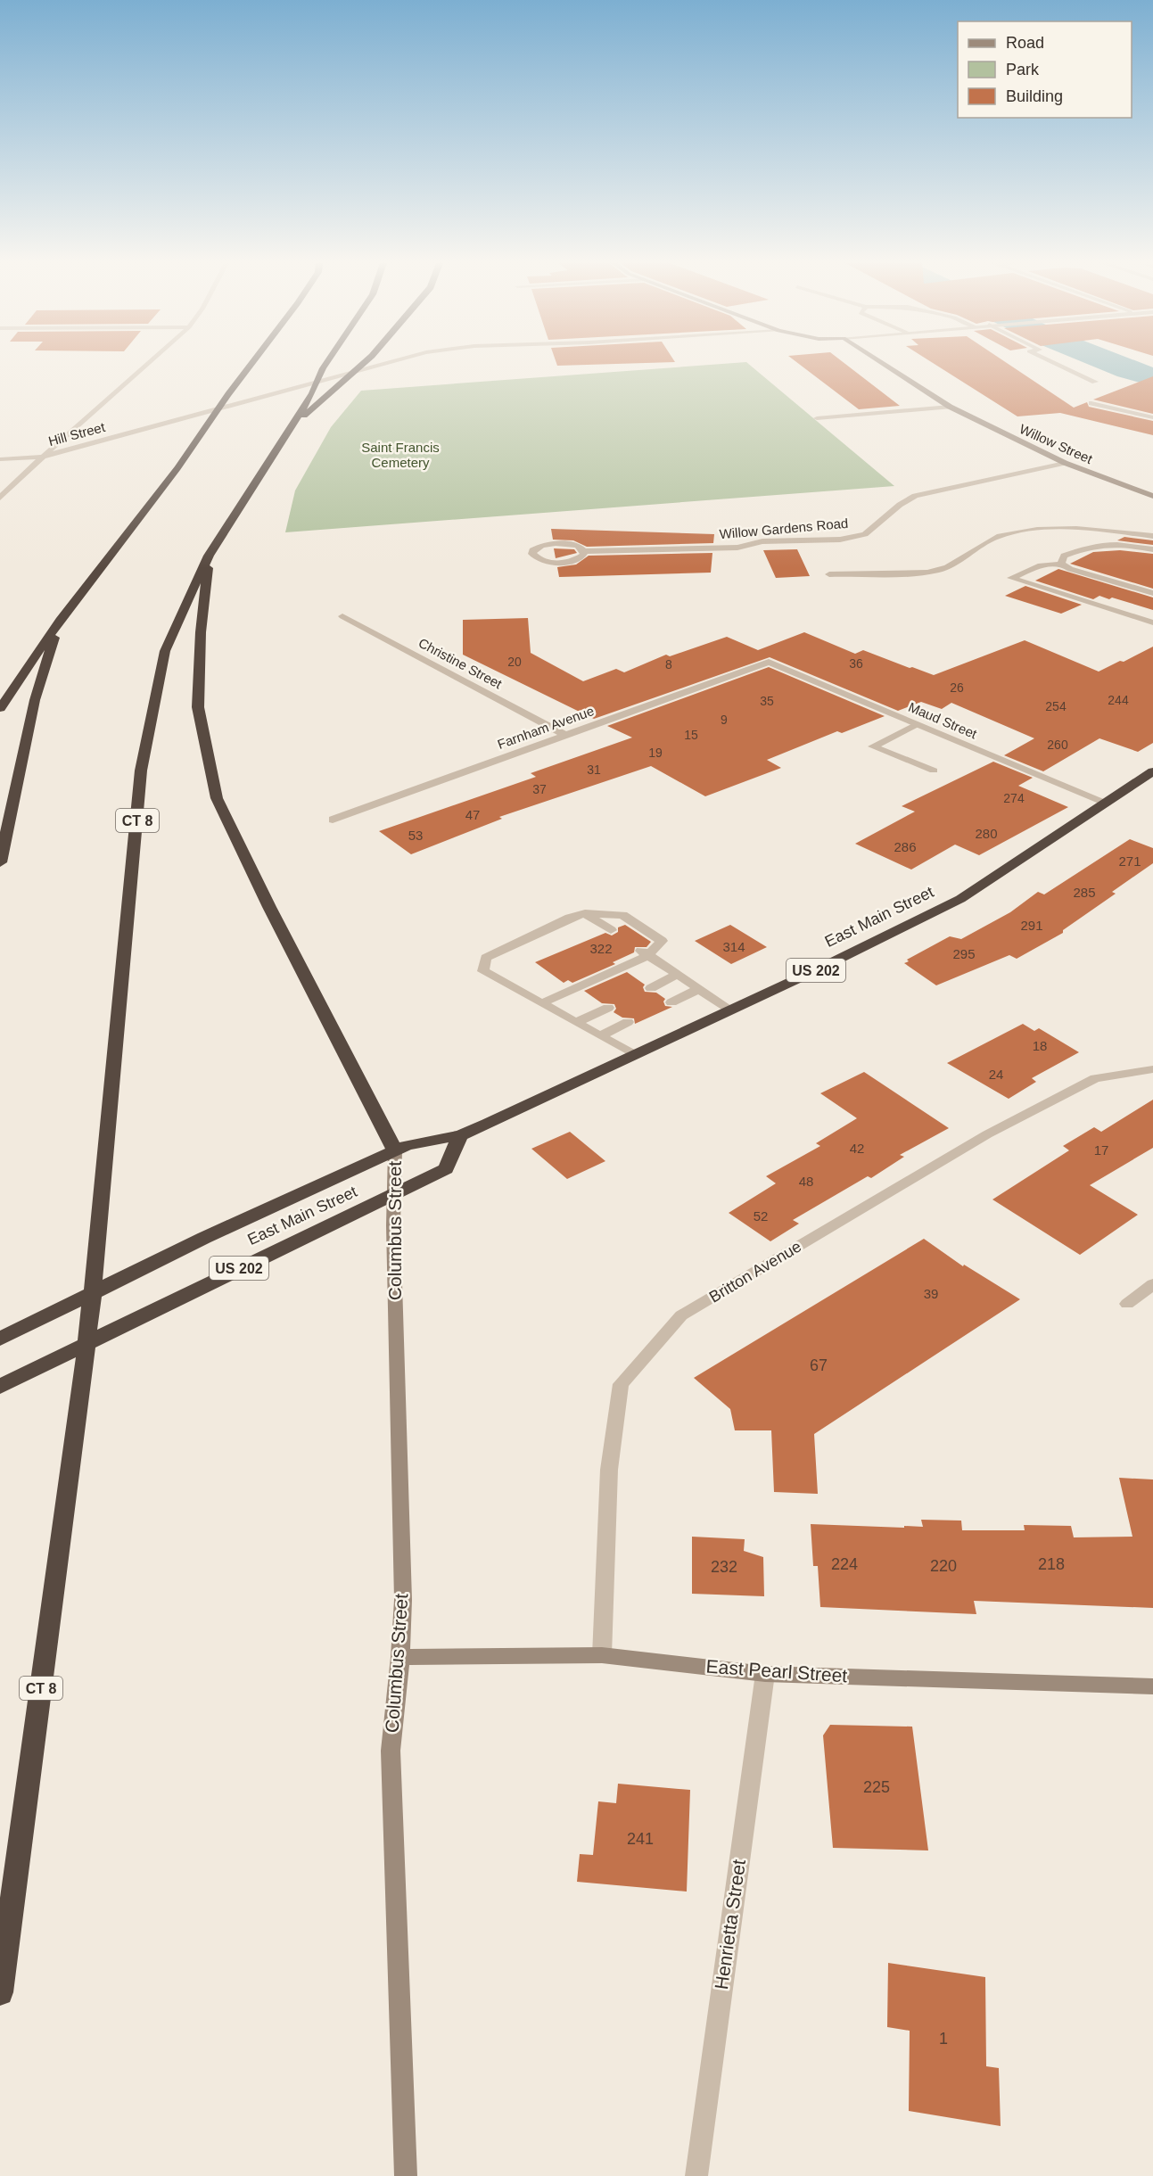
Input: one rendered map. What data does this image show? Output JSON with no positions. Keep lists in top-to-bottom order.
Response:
{
  "streets": {
    "highway": ["CT 8", "East Main Street", "US 202"],
    "main road": ["Willow Street", "Columbus Street", "East Pearl Street"],
    "street": [
      "Hill Street",
      "Willow Gardens Road",
      "Christine Street",
      "Maud Street",
      "Farnham Avenue",
      "Britton Avenue",
      "Henrietta Street"
    ]
  },
  "crossings": [
    ["Willow Street", "Willow Gardens Road"],
    ["Christine Street", "Farnham Avenue"],
    ["Maud Street", "Farnham Avenue"],
    ["Maud Street", "East Main Street"],
    ["East Main Street", "Columbus Street"],
    ["Columbus Street", "East Pearl Street"],
    ["Britton Avenue", "East Pearl Street"],
    ["East Pearl Street", "Henrietta Street"]
  ],
  "parks": ["Saint Francis Cemetery"],
  "house_numbers": [
    "20",
    "36",
    "8",
    "26",
    "244",
    "35",
    "254",
    "9",
    "15",
    "260",
    "19",
    "31",
    "37",
    "274",
    "47",
    "280",
    "53",
    "286",
    "271",
    "285",
    "291",
    "314",
    "322",
    "295",
    "18",
    "24",
    "42",
    "17",
    "48",
    "52",
    "39",
    "67",
    "224",
    "218",
    "220",
    "232",
    "225",
    "241",
    "1"
  ],
  "legend": ["Road", "Park", "Building"]
}
